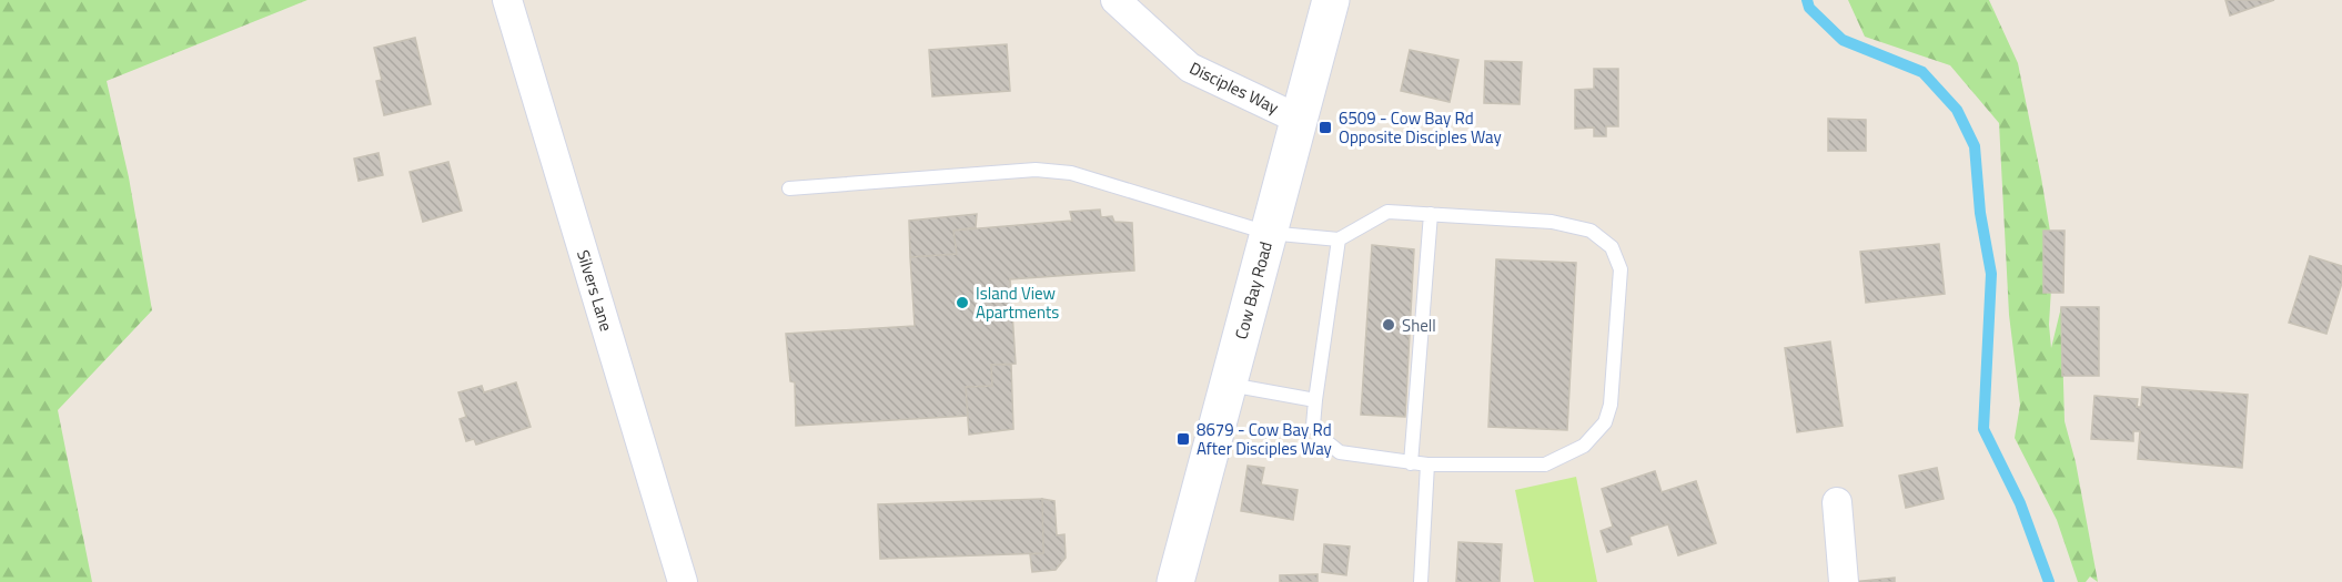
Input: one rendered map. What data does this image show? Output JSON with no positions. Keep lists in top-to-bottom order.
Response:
{
  "streets": {
    "main road": ["Cow Bay Road"],
    "street": ["Disciples Way", "Silvers Lane"]
  },
  "crossings": [
    ["Disciples Way", "Cow Bay Road"]
  ],
  "places": {
    "transit": ["6509 - Cow Bay Rd Opposite Disciples Way", "8679 - Cow Bay Rd After Disciples Way"],
    "other": ["Island View Apartments", "Shell"]
  }
}
